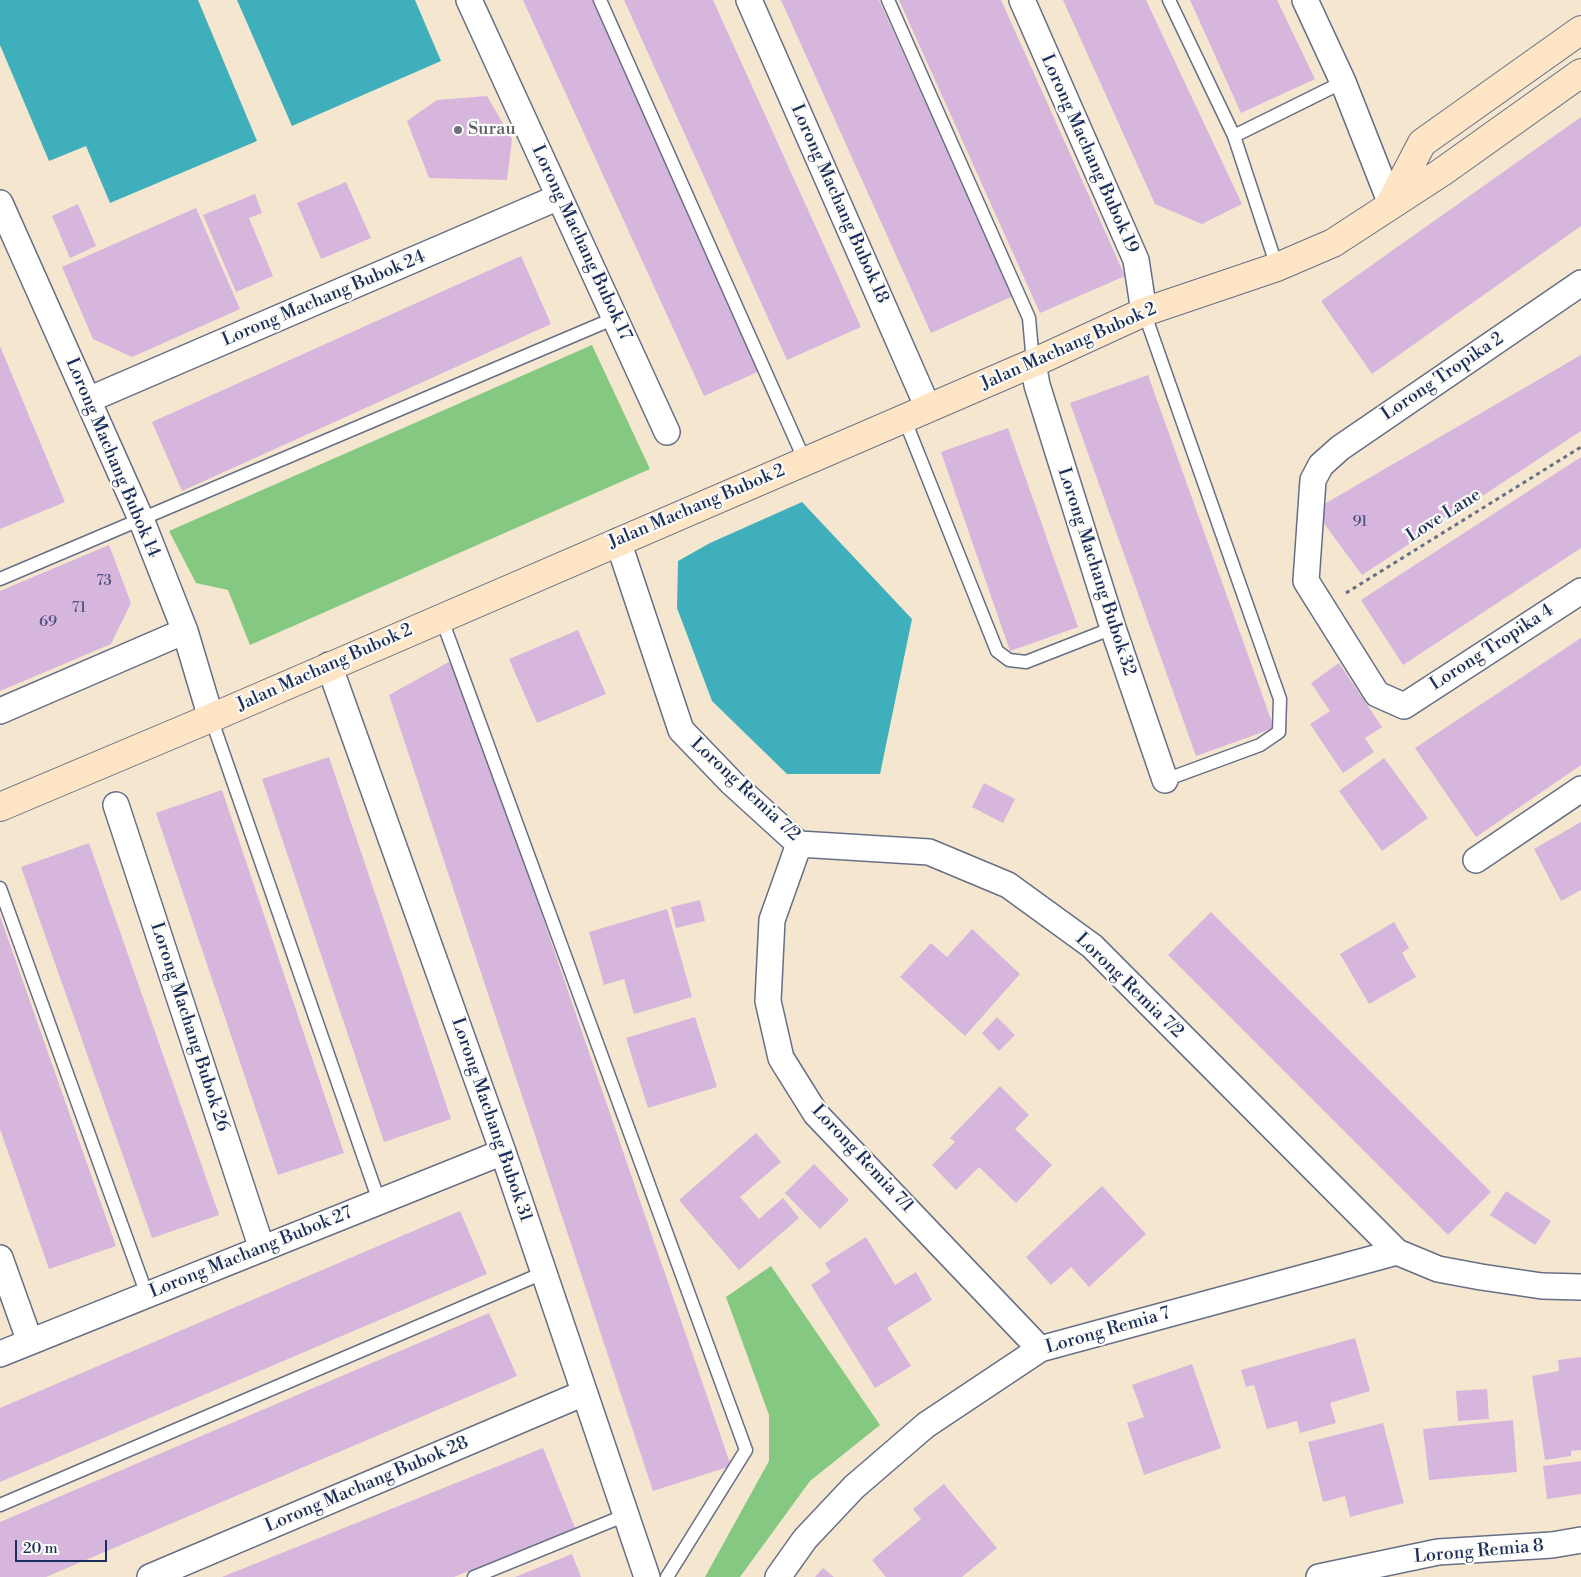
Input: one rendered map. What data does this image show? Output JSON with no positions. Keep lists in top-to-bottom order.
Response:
{
  "streets": {
    "street": [
      "Lorong Machang Bubok 19",
      "Lorong Machang Bubok 18",
      "Lorong Machang Bubok 17",
      "Lorong Machang Bubok 24",
      "Jalan Machang Bubok 2",
      "Lorong Tropika 2",
      "Lorong Machang Bubok 14",
      "Lorong Machang Bubok 32",
      "Lorong Tropika 4",
      "Lorong Remia 7/2",
      "Lorong Machang Bubok 26",
      "Lorong Machang Bubok 31",
      "Lorong Remia 7/1",
      "Lorong Machang Bubok 27",
      "Lorong Remia 7",
      "Lorong Machang Bubok 28",
      "Lorong Remia 8"
    ],
    "path": ["Love Lane"]
  },
  "crossings": [
    ["Lorong Machang Bubok 19", "Jalan Machang Bubok 2"],
    ["Lorong Machang Bubok 18", "Jalan Machang Bubok 2"],
    ["Lorong Machang Bubok 17", "Lorong Machang Bubok 24"],
    ["Lorong Machang Bubok 24", "Lorong Machang Bubok 14"],
    ["Jalan Machang Bubok 2", "Lorong Machang Bubok 14"],
    ["Jalan Machang Bubok 2", "Lorong Machang Bubok 32"],
    ["Jalan Machang Bubok 2", "Lorong Remia 7/2"],
    ["Jalan Machang Bubok 2", "Lorong Machang Bubok 31"],
    ["Lorong Tropika 2", "Love Lane"],
    ["Lorong Tropika 2", "Lorong Tropika 4"],
    ["Love Lane", "Lorong Tropika 4"],
    ["Lorong Remia 7/2", "Lorong Remia 7/1"],
    ["Lorong Remia 7/2", "Lorong Remia 7"],
    ["Lorong Machang Bubok 26", "Lorong Machang Bubok 27"],
    ["Lorong Machang Bubok 31", "Lorong Machang Bubok 27"],
    ["Lorong Machang Bubok 31", "Lorong Machang Bubok 28"],
    ["Lorong Remia 7/1", "Lorong Remia 7"]
  ],
  "places": ["Surau"],
  "house_numbers": [
    "91",
    "73",
    "71",
    "69"
  ],
  "scale_bar": "20 m"
}
